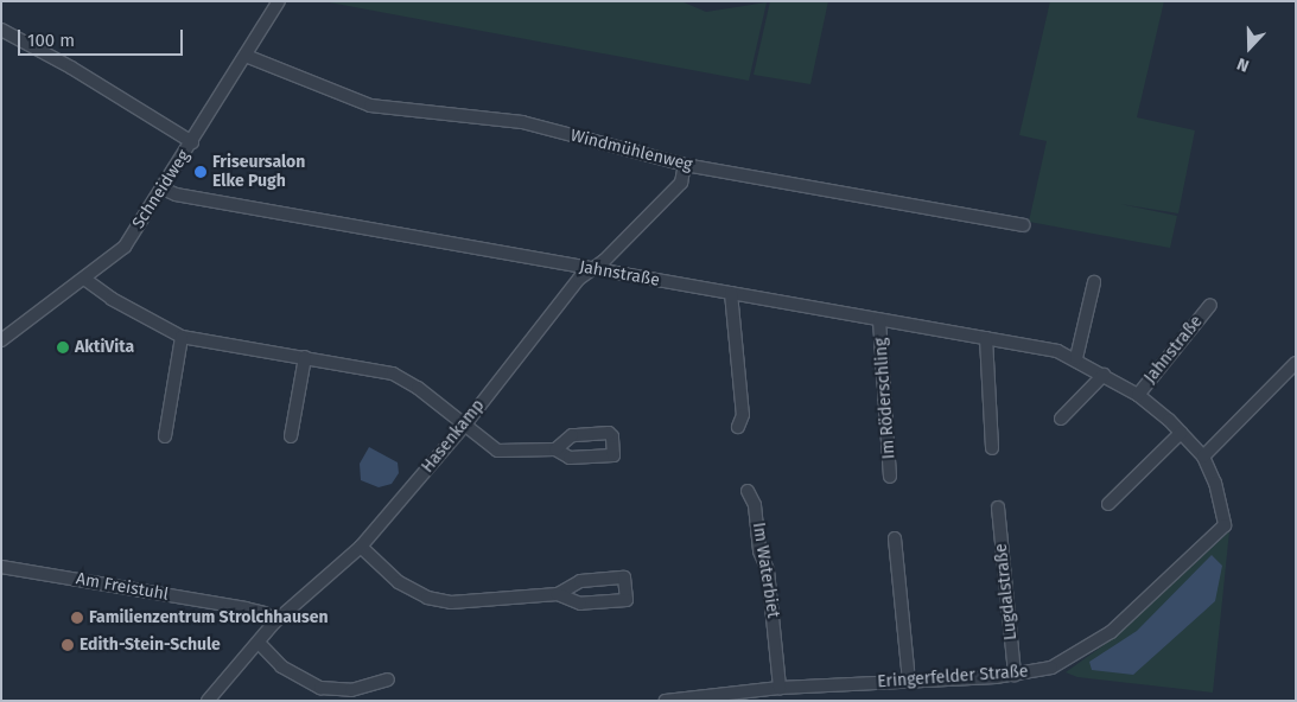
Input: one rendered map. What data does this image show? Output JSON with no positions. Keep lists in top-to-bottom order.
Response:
{
  "streets": {
    "street": [
      "Windmühlenweg",
      "Schneidweg",
      "Jahnstraße",
      "Im Röderschling",
      "Hasenkamp",
      "Im Waterbiet",
      "Am Freistuhl",
      "Lugdalstraße",
      "Eringerfelder Straße"
    ]
  },
  "crossings": [
    ["Windmühlenweg", "Schneidweg"],
    ["Windmühlenweg", "Hasenkamp"],
    ["Schneidweg", "Jahnstraße"],
    ["Jahnstraße", "Im Röderschling"],
    ["Jahnstraße", "Hasenkamp"],
    ["Jahnstraße", "Eringerfelder Straße"],
    ["Hasenkamp", "Am Freistuhl"],
    ["Im Waterbiet", "Eringerfelder Straße"],
    ["Lugdalstraße", "Eringerfelder Straße"]
  ],
  "places": [
    "Friseursalon Elke Pugh",
    "AktiVita",
    "Familienzentrum Strolchhausen",
    "Edith-Stein-Schule"
  ],
  "scale_bar": "100 m",
  "north": "bottom"
}
